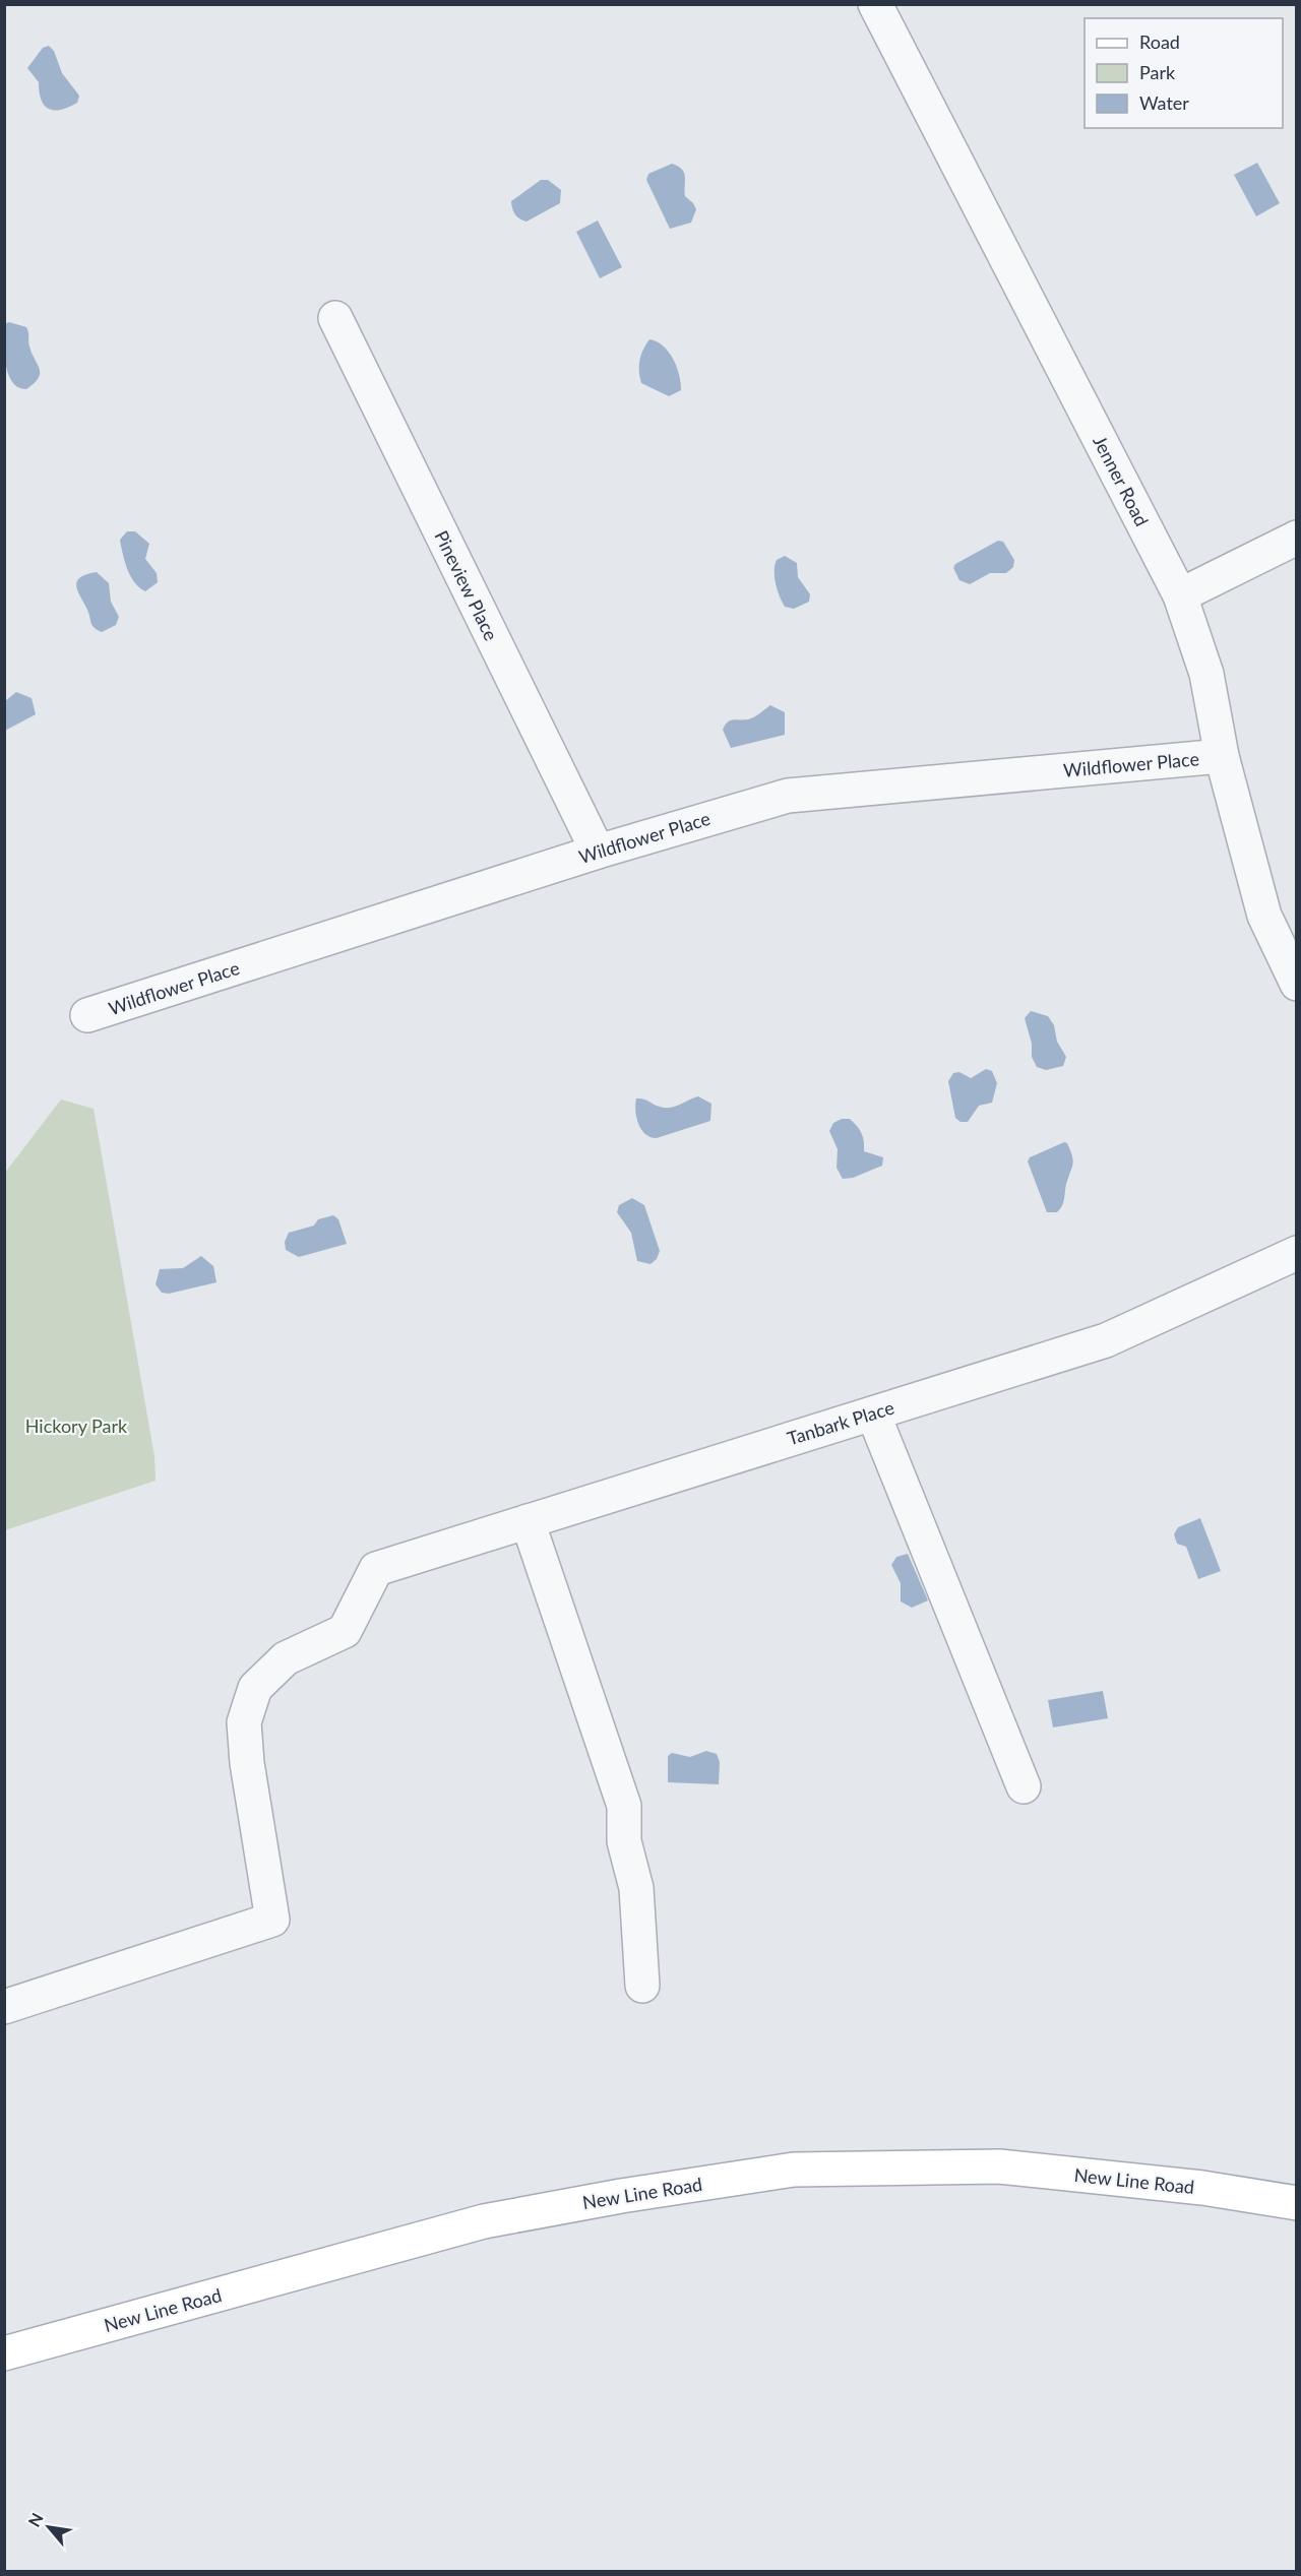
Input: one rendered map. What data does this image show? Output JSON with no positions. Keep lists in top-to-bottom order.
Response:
{
  "streets": {
    "main road": ["New Line Road"],
    "street": [
      "Jenner Road",
      "Pineview Place",
      "Wildflower Place",
      "Tanbark Place"
    ]
  },
  "crossings": [
    ["Jenner Road", "Wildflower Place"],
    ["Pineview Place", "Wildflower Place"]
  ],
  "parks": ["Hickory Park"],
  "legend": ["Road", "Park", "Water"],
  "north": "top left"
}
